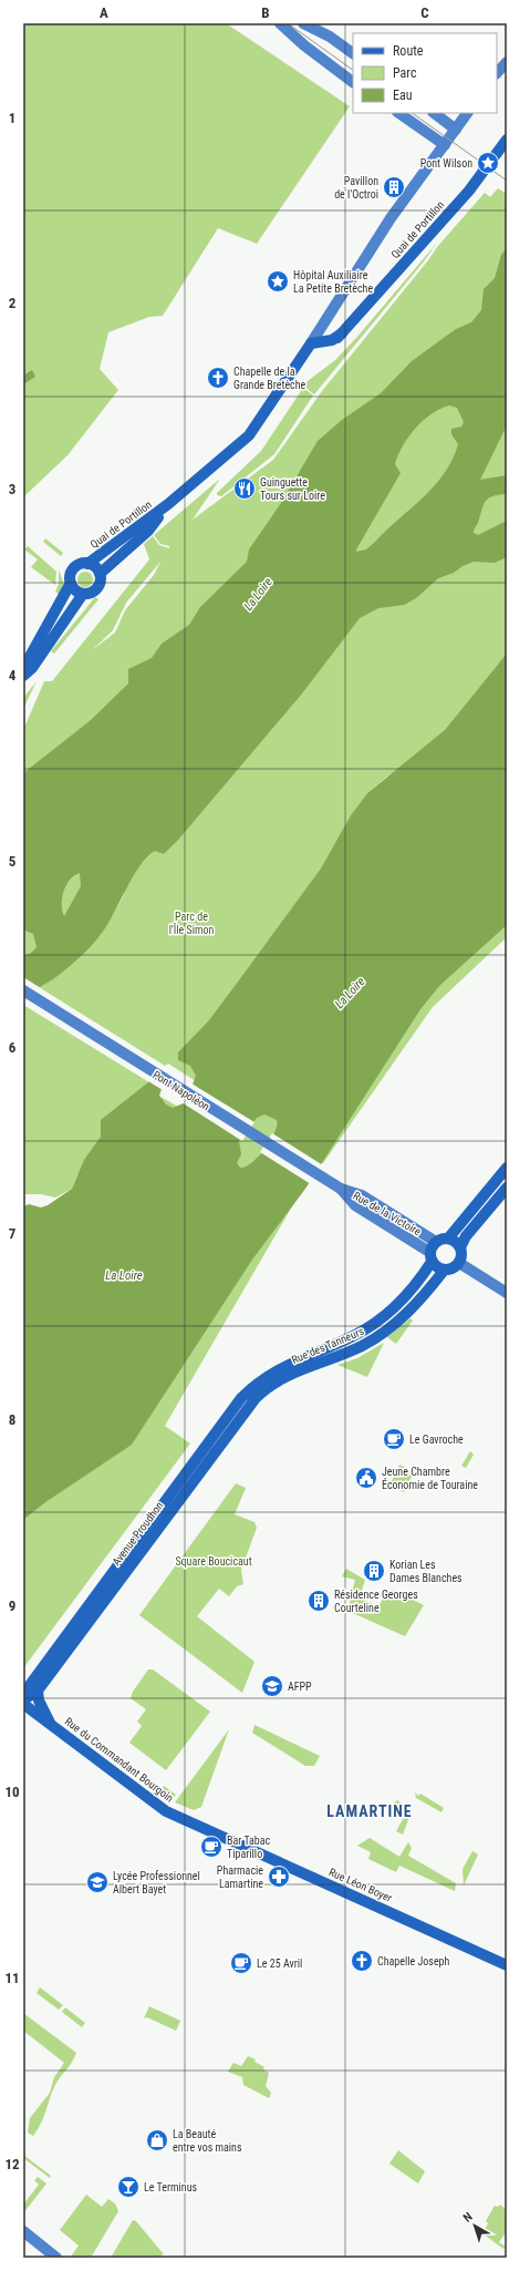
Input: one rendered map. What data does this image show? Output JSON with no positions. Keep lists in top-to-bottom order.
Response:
{
  "streets": {
    "main road": [
      "Quai de Portillon",
      "Pont Napoléon",
      "Rue de la Victoire",
      "Rue des Tanneurs",
      "Avenue Proudhon",
      "Rue du Commandant Bourgoin",
      "Rue Léon Boyer"
    ]
  },
  "crossings": [
    ["Pont Napoléon", "Rue de la Victoire"],
    ["Rue de la Victoire", "Rue des Tanneurs"],
    ["Rue des Tanneurs", "Avenue Proudhon"],
    ["Rue du Commandant Bourgoin", "Rue Léon Boyer"]
  ],
  "districts": ["LAMARTINE"],
  "water": ["La Loire"],
  "parks": ["Parc de l'Île Simon", "Square Boucicaut"],
  "places": {
    "place": ["Pont Wilson", "Hôpital Auxiliaire La Petite Bretèche"],
    "building": ["Pavillon de l'Octroi", "Korian Les Dames Blanches", "Résidence Georges Courteline"],
    "church": ["Chapelle de la Grande Bretèche", "Chapelle Joseph"],
    "restaurant": ["Guinguette Tours sur Loire"],
    "cafe": ["Le Gavroche", "Bar Tabac Tiparillo", "Le 25 Avril"],
    "public building": ["Jeune Chambre Économie de Touraine"],
    "school or university": ["AFPP", "Lycée Professionnel Albert Bayet"],
    "pharmacy": ["Pharmacie Lamartine"],
    "shop": ["La Beauté entre vos mains"],
    "bar": ["Le Terminus"]
  },
  "legend": ["Route", "Parc", "Eau"],
  "north": "top left",
  "grid": {
    "columns": ["A", "B", "C"],
    "rows": [
      "1",
      "2",
      "3",
      "4",
      "5",
      "6",
      "7",
      "8",
      "9",
      "10",
      "11",
      "12"
    ]
  }
}
